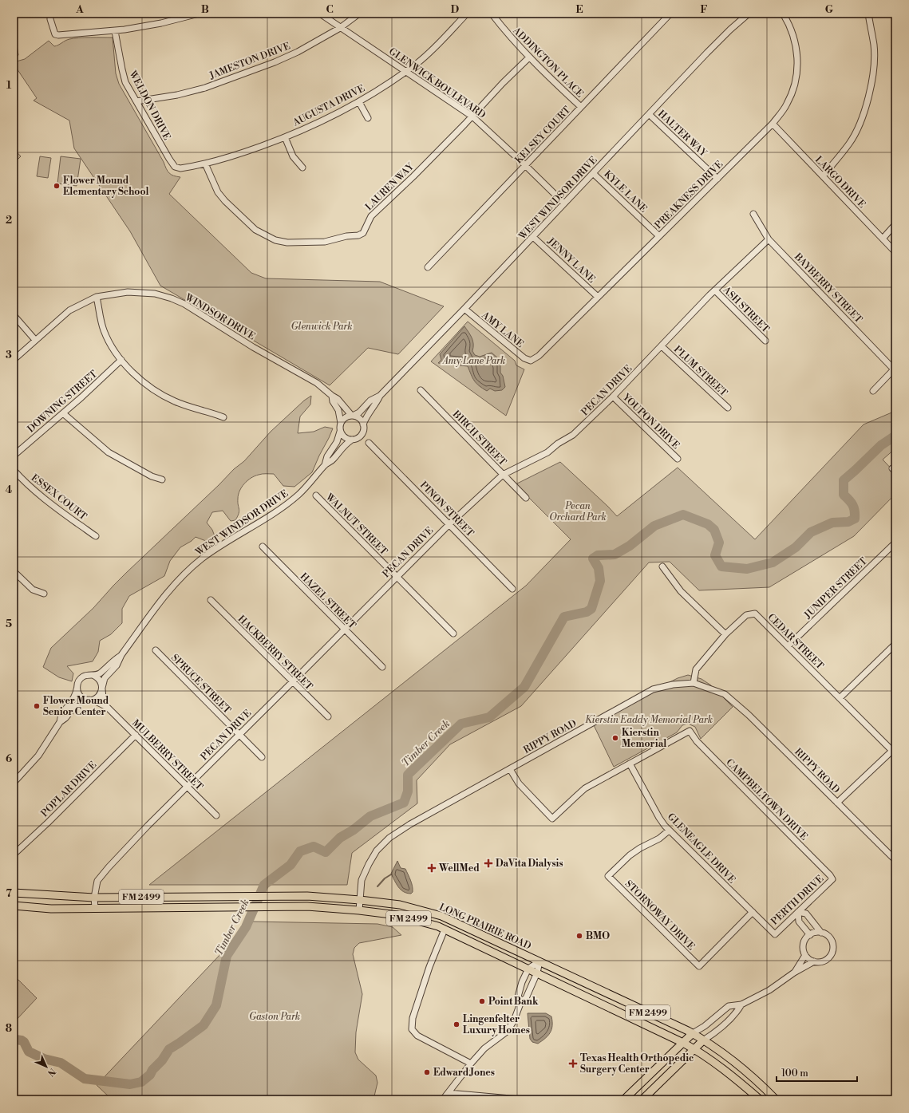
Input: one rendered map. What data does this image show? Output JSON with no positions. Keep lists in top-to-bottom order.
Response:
{
  "streets": {
    "main road": ["FM 2499", "LONG PRAIRIE ROAD"],
    "street": [
      "JAMESTON DRIVE",
      "ADDINGTON PLACE",
      "GLENWICK BOULEVARD",
      "WELDON DRIVE",
      "AUGUSTA DRIVE",
      "HALTER WAY",
      "KELSEY COURT",
      "LARGO DRIVE",
      "LAUREN WAY",
      "KYLE LANE",
      "PREAKNESS DRIVE",
      "WEST WINDSOR DRIVE",
      "JENNY LANE",
      "BAYBERRY STREET",
      "ASH STREET",
      "WINDSOR DRIVE",
      "AMY LANE",
      "PLUM STREET",
      "PECAN DRIVE",
      "DOWNING STREET",
      "YOUPON DRIVE",
      "BIRCH STREET",
      "ESSEX COURT",
      "PINON STREET",
      "WALNUT STREET",
      "JUNIPER STREET",
      "HAZEL STREET",
      "CEDAR STREET",
      "HACKBERRY STREET",
      "SPRUCE STREET",
      "RIPPY ROAD",
      "MULBERRY STREET",
      "POPLAR DRIVE",
      "CAMPBELTOWN DRIVE",
      "GLENEAGLE DRIVE",
      "PERTH DRIVE",
      "STORNOWAY DRIVE"
    ]
  },
  "crossings": [
    ["JAMESTON DRIVE", "GLENWICK BOULEVARD"],
    ["JAMESTON DRIVE", "WELDON DRIVE"],
    ["ADDINGTON PLACE", "KELSEY COURT"],
    ["ADDINGTON PLACE", "LAUREN WAY"],
    ["GLENWICK BOULEVARD", "AUGUSTA DRIVE"],
    ["GLENWICK BOULEVARD", "KELSEY COURT"],
    ["GLENWICK BOULEVARD", "LAUREN WAY"],
    ["GLENWICK BOULEVARD", "WEST WINDSOR DRIVE"],
    ["WELDON DRIVE", "AUGUSTA DRIVE"],
    ["AUGUSTA DRIVE", "LAUREN WAY"],
    ["HALTER WAY", "PREAKNESS DRIVE"],
    ["HALTER WAY", "WEST WINDSOR DRIVE"],
    ["LARGO DRIVE", "PREAKNESS DRIVE"],
    ["KYLE LANE", "PREAKNESS DRIVE"],
    ["KYLE LANE", "WEST WINDSOR DRIVE"],
    ["PREAKNESS DRIVE", "JENNY LANE"],
    ["PREAKNESS DRIVE", "AMY LANE"],
    ["WEST WINDSOR DRIVE", "JENNY LANE"],
    ["WEST WINDSOR DRIVE", "WINDSOR DRIVE"],
    ["WEST WINDSOR DRIVE", "AMY LANE"],
    ["WEST WINDSOR DRIVE", "MULBERRY STREET"],
    ["BAYBERRY STREET", "PECAN DRIVE"],
    ["ASH STREET", "PECAN DRIVE"],
    ["PLUM STREET", "PECAN DRIVE"],
    ["PECAN DRIVE", "YOUPON DRIVE"],
    ["PECAN DRIVE", "BIRCH STREET"],
    ["PECAN DRIVE", "PINON STREET"],
    ["PECAN DRIVE", "WALNUT STREET"],
    ["PECAN DRIVE", "HAZEL STREET"],
    ["PECAN DRIVE", "HACKBERRY STREET"],
    ["PECAN DRIVE", "SPRUCE STREET"],
    ["PECAN DRIVE", "MULBERRY STREET"],
    ["PECAN DRIVE", "LONG PRAIRIE ROAD"],
    ["JUNIPER STREET", "CEDAR STREET"],
    ["CEDAR STREET", "RIPPY ROAD"],
    ["RIPPY ROAD", "LONG PRAIRIE ROAD"],
    ["MULBERRY STREET", "POPLAR DRIVE"],
    ["CAMPBELTOWN DRIVE", "GLENEAGLE DRIVE"],
    ["CAMPBELTOWN DRIVE", "PERTH DRIVE"],
    ["GLENEAGLE DRIVE", "PERTH DRIVE"],
    ["GLENEAGLE DRIVE", "STORNOWAY DRIVE"]
  ],
  "water": ["Timber Creek"],
  "parks": [
    "Glenwick Park",
    "Amy Lane Park",
    "Pecan Orchard Park",
    "Kierstin Eaddy Memorial Park",
    "Gaston Park"
  ],
  "places": {
    "other": [
      "Flower Mound Elementary School",
      "Flower Mound Senior Center",
      "Kierstin Memorial",
      "BMO",
      "Point Bank",
      "Lingenfelter Luxury Homes",
      "Edward Jones"
    ],
    "health": ["DaVita Dialysis", "WellMed", "Texas Health Orthopedic Surgery Center"]
  },
  "scale_bar": "100 m",
  "north": "bottom right",
  "grid": {
    "columns": [
      "A",
      "B",
      "C",
      "D",
      "E",
      "F",
      "G"
    ],
    "rows": [
      "1",
      "2",
      "3",
      "4",
      "5",
      "6",
      "7",
      "8"
    ]
  }
}
